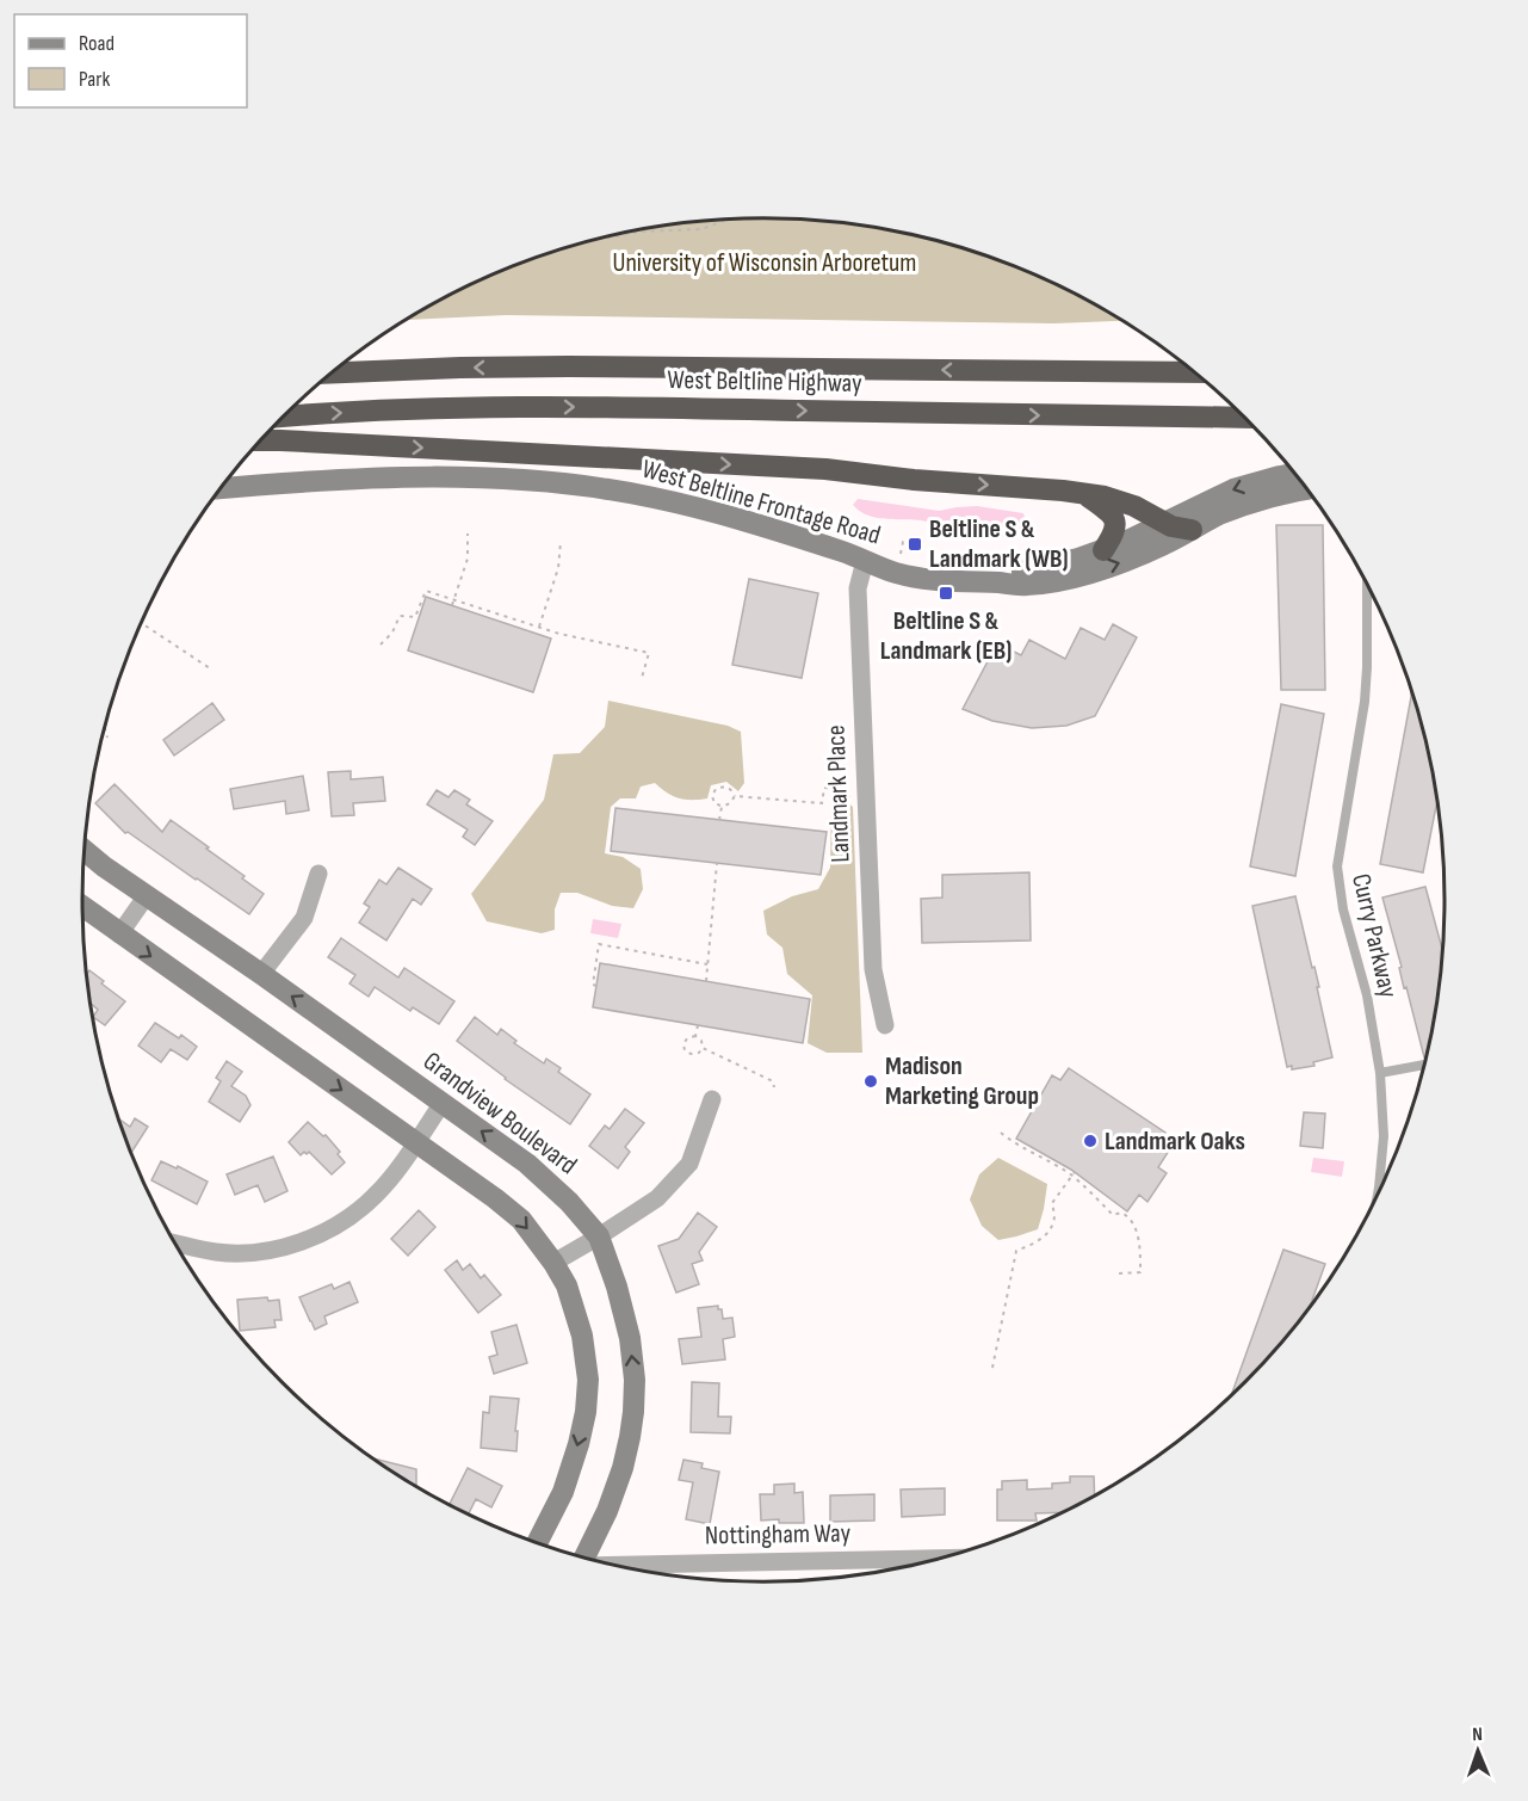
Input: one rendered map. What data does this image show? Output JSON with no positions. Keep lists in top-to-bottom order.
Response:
{
  "streets": {
    "highway": ["West Beltline Highway"],
    "street": [
      "West Beltline Frontage Road",
      "Landmark Place",
      "Grandview Boulevard",
      "Nottingham Way"
    ],
    "lane": ["Curry Parkway"]
  },
  "crossings": [
    ["West Beltline Frontage Road", "Landmark Place"]
  ],
  "one_way": ["Grandview Boulevard"],
  "parks": ["University of Wisconsin Arboretum"],
  "places": {
    "transit": ["Beltline S & Landmark (WB)", "Beltline S & Landmark (EB)"],
    "other": ["Madison Marketing Group", "Landmark Oaks"]
  },
  "legend": ["Road", "Park"],
  "north": "top"
}
